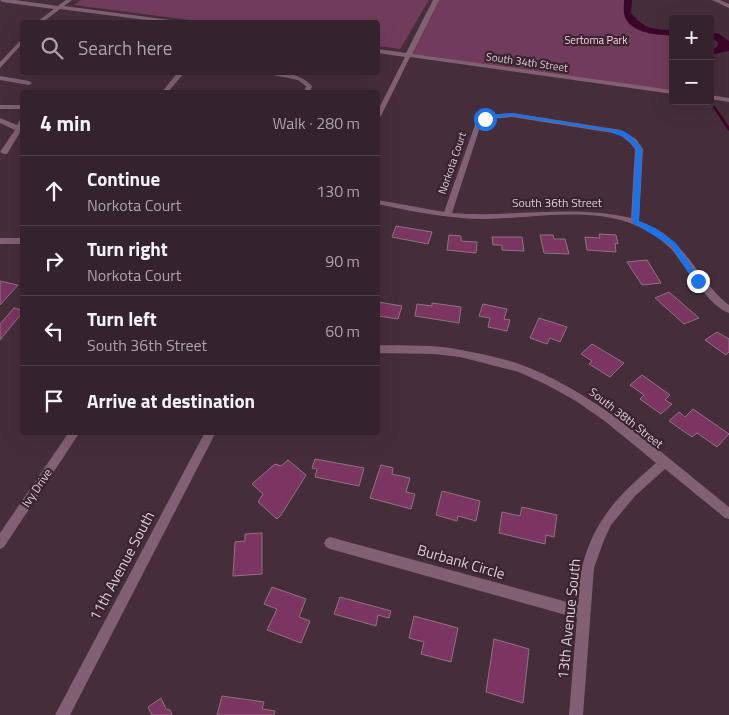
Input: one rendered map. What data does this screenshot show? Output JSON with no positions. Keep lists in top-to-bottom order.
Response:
{
  "streets": {
    "street": [
      "South 34th Street",
      "Norkota Court",
      "South 36th Street",
      "South 38th Street",
      "Ivy Drive",
      "Burbank Circle",
      "11th Avenue South",
      "13th Avenue South"
    ]
  },
  "crossings": [
    ["Norkota Court", "South 36th Street"],
    ["South 38th Street", "13th Avenue South"],
    ["Burbank Circle", "13th Avenue South"]
  ],
  "parks": ["Sertoma Park"],
  "page": {
    "map_buttons": ["+", "−"],
    "search": "Search here",
    "heading": ["4 min", "Walk · 280 m"],
    "list": [
      ["Continue", "Norkota Court", "130 m"],
      ["Turn right", "Norkota Court", "90 m"],
      ["Turn left", "South 36th Street", "60 m"],
      "Arrive at destination"
    ]
  }
}
